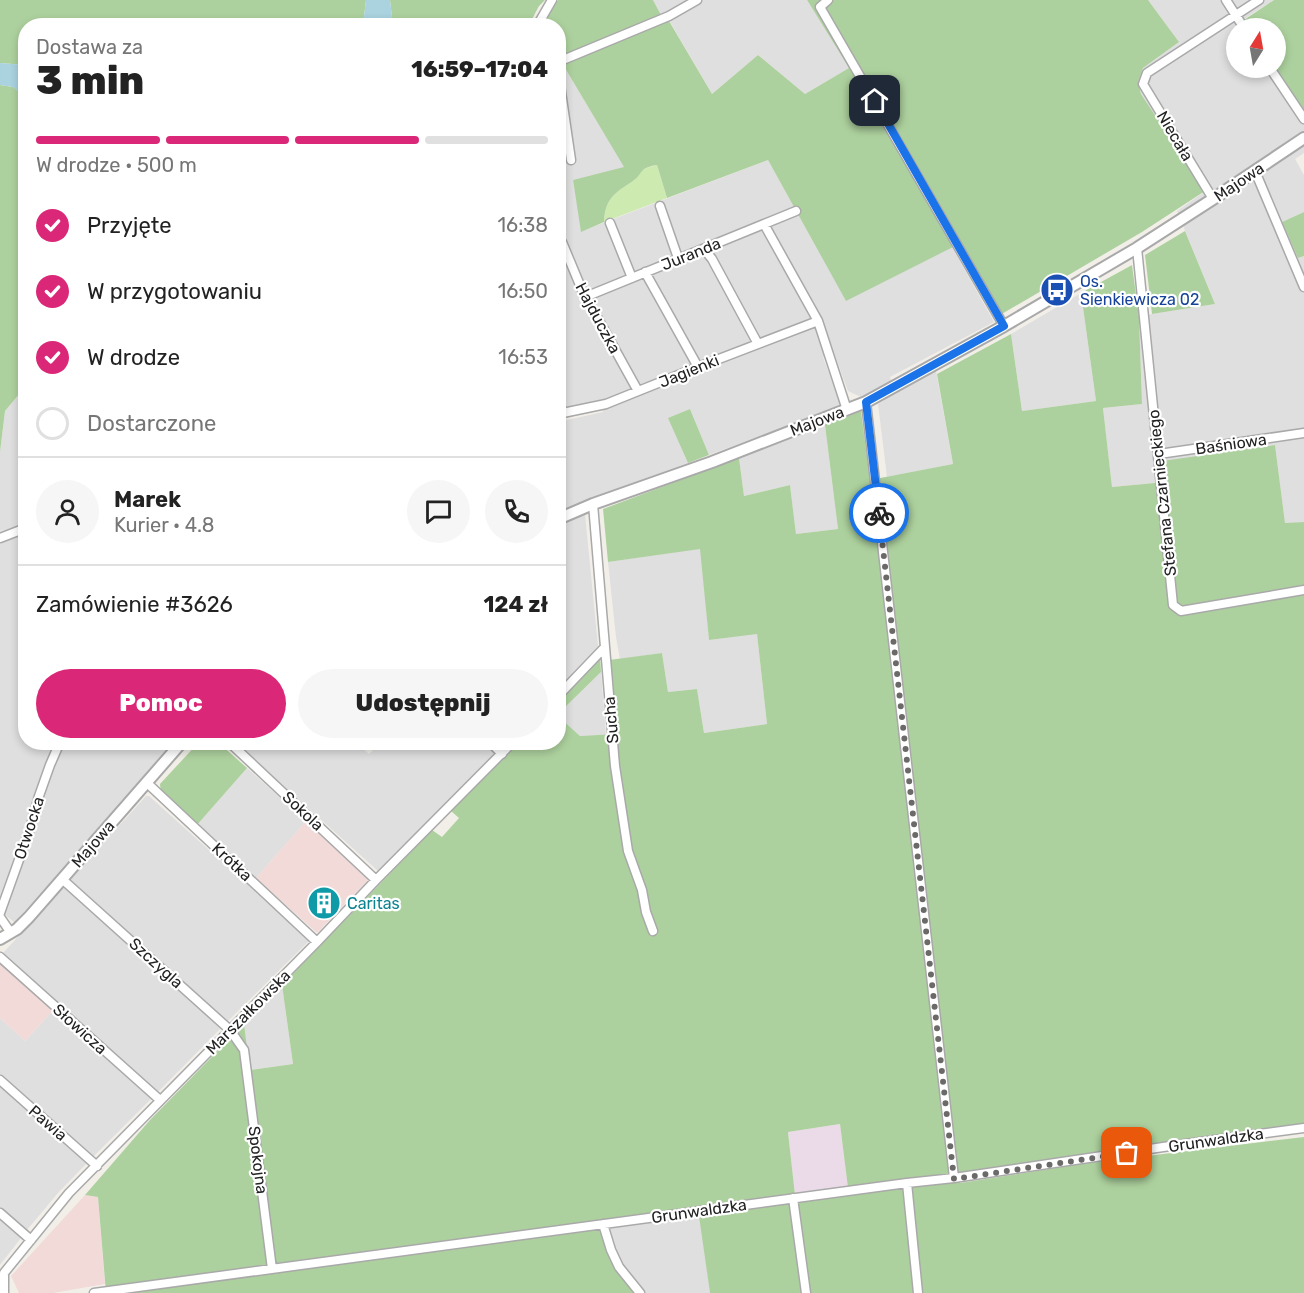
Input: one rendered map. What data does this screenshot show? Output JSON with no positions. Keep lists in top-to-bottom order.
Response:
{
  "streets": {
    "street": [
      "Niecała",
      "Majowa",
      "Juranda",
      "Hajduczka",
      "Jagienki",
      "Baśniowa",
      "Stefana Czarnieckiego",
      "Sucha",
      "Sokola",
      "Otwocka",
      "Krótka",
      "Szczygla",
      "Marszałkowska",
      "Słowicza",
      "Pawia",
      "Grunwaldzka",
      "Spokojna"
    ]
  },
  "crossings": [
    ["Niecała", "Majowa"],
    ["Majowa", "Stefana Czarnieckiego"],
    ["Majowa", "Sucha"],
    ["Majowa", "Krótka"],
    ["Majowa", "Szczygla"],
    ["Juranda", "Hajduczka"],
    ["Hajduczka", "Jagienki"],
    ["Baśniowa", "Stefana Czarnieckiego"],
    ["Sokola", "Marszałkowska"],
    ["Krótka", "Marszałkowska"],
    ["Szczygla", "Marszałkowska"],
    ["Szczygla", "Spokojna"],
    ["Marszałkowska", "Słowicza"],
    ["Marszałkowska", "Pawia"],
    ["Grunwaldzka", "Spokojna"]
  ],
  "places": {
    "bus stop": ["Os. Sienkiewicza 02"],
    "building": ["Caritas"]
  },
  "north": "top",
  "page": {
    "heading": ["3 min", "Dostawa za", "16:59–17:04"],
    "panel": [
      "Marek",
      "Kurier · 4.8",
      "Zamówienie #3626",
      "124 zł"
    ],
    "bar": "W drodze · 500 m",
    "list": [
      ["Przyjęte", "16:38"],
      ["W przygotowaniu", "16:50"],
      ["W drodze", "16:53"],
      "Dostarczone"
    ],
    "buttons": ["Pomoc", "Udostępnij"]
  }
}
